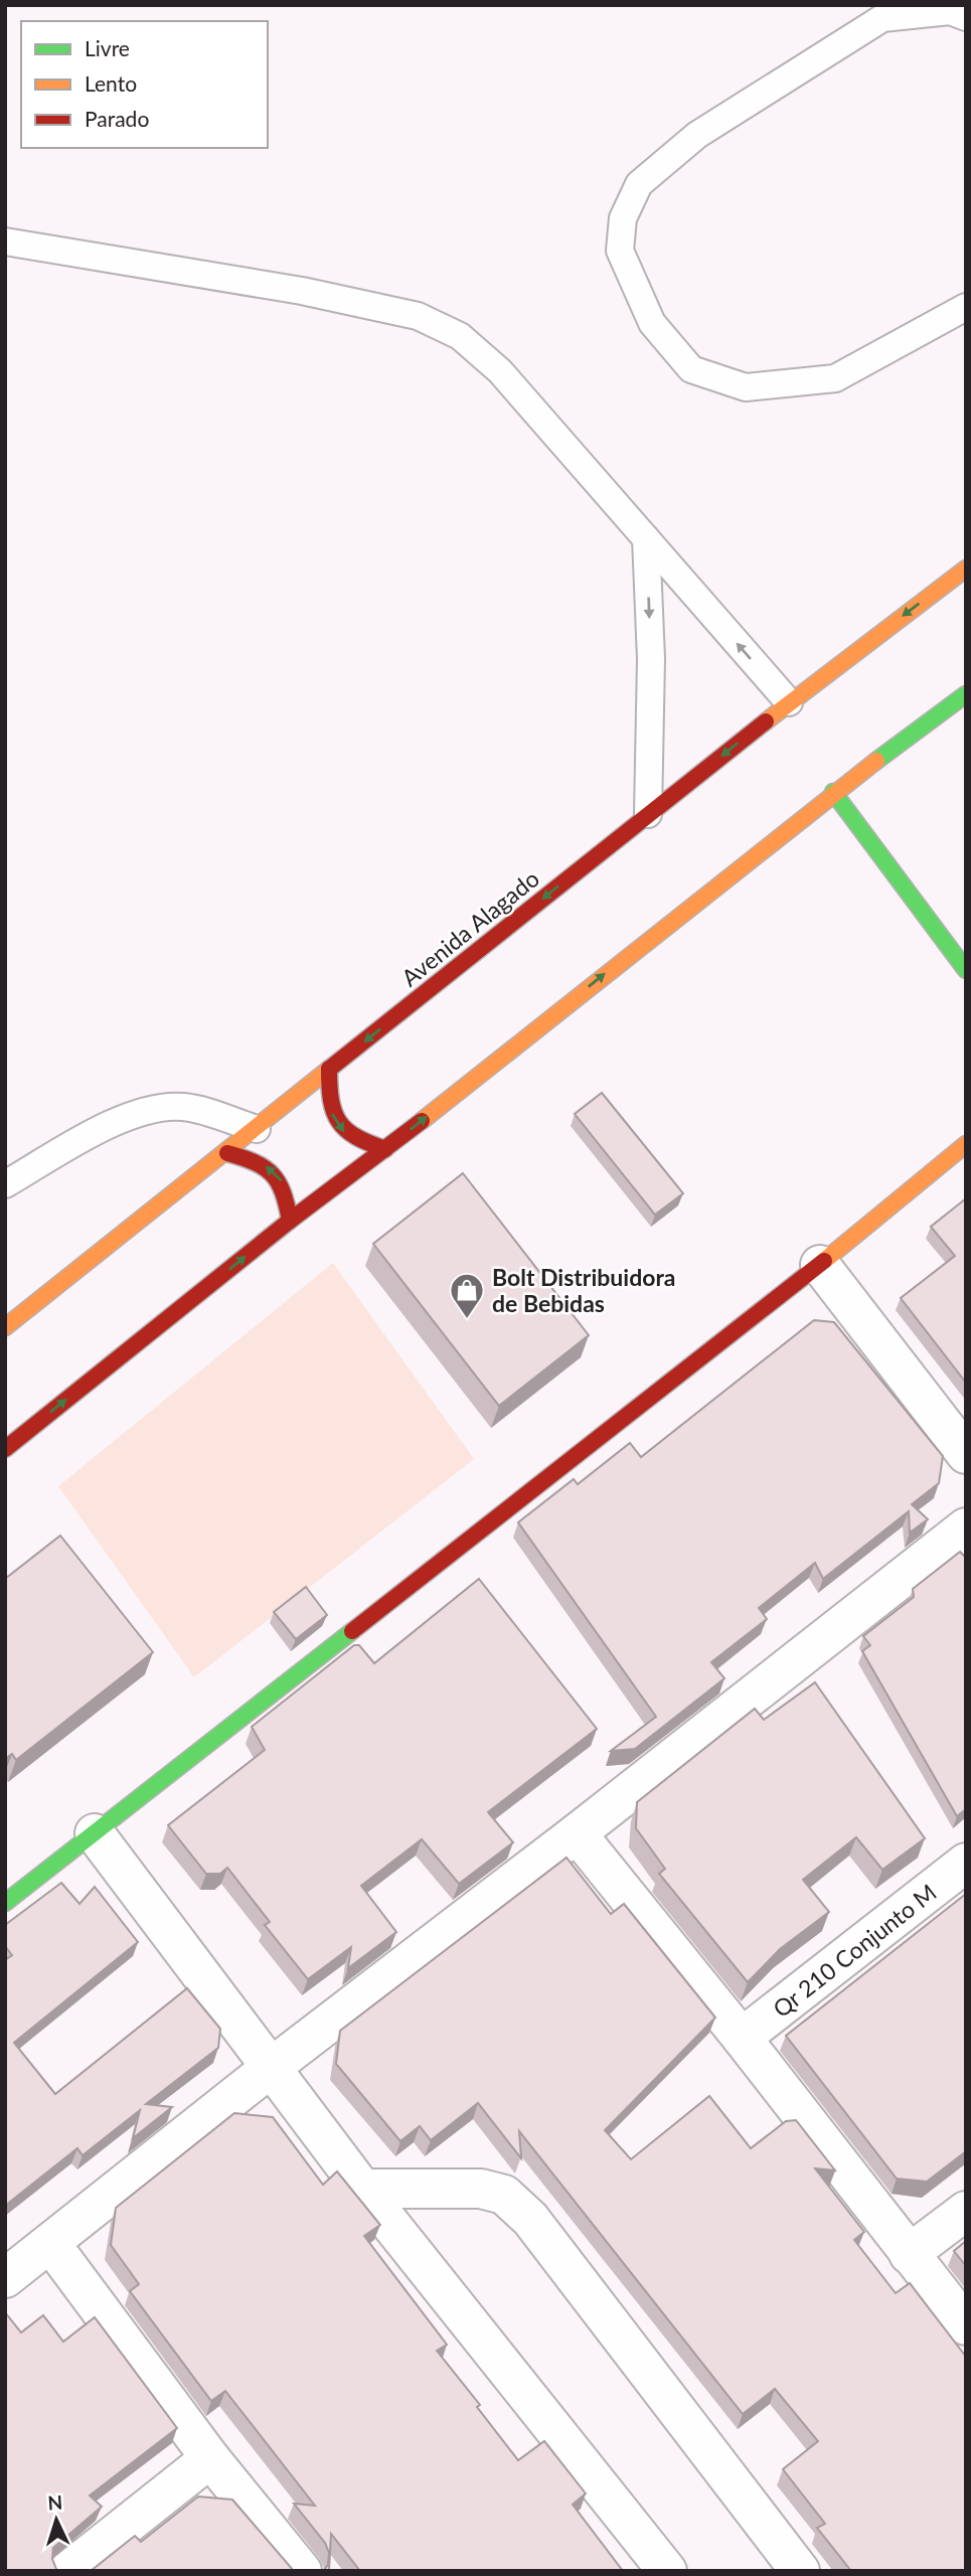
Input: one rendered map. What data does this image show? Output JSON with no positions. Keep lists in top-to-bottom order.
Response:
{
  "streets": {
    "main road": ["Avenida Alagado"],
    "street": ["Qr 210 Conjunto M"]
  },
  "places": {
    "shop": ["Bolt Distribuidora de Bebidas"]
  },
  "legend": ["Livre", "Lento", "Parado"],
  "north": "top"
}
